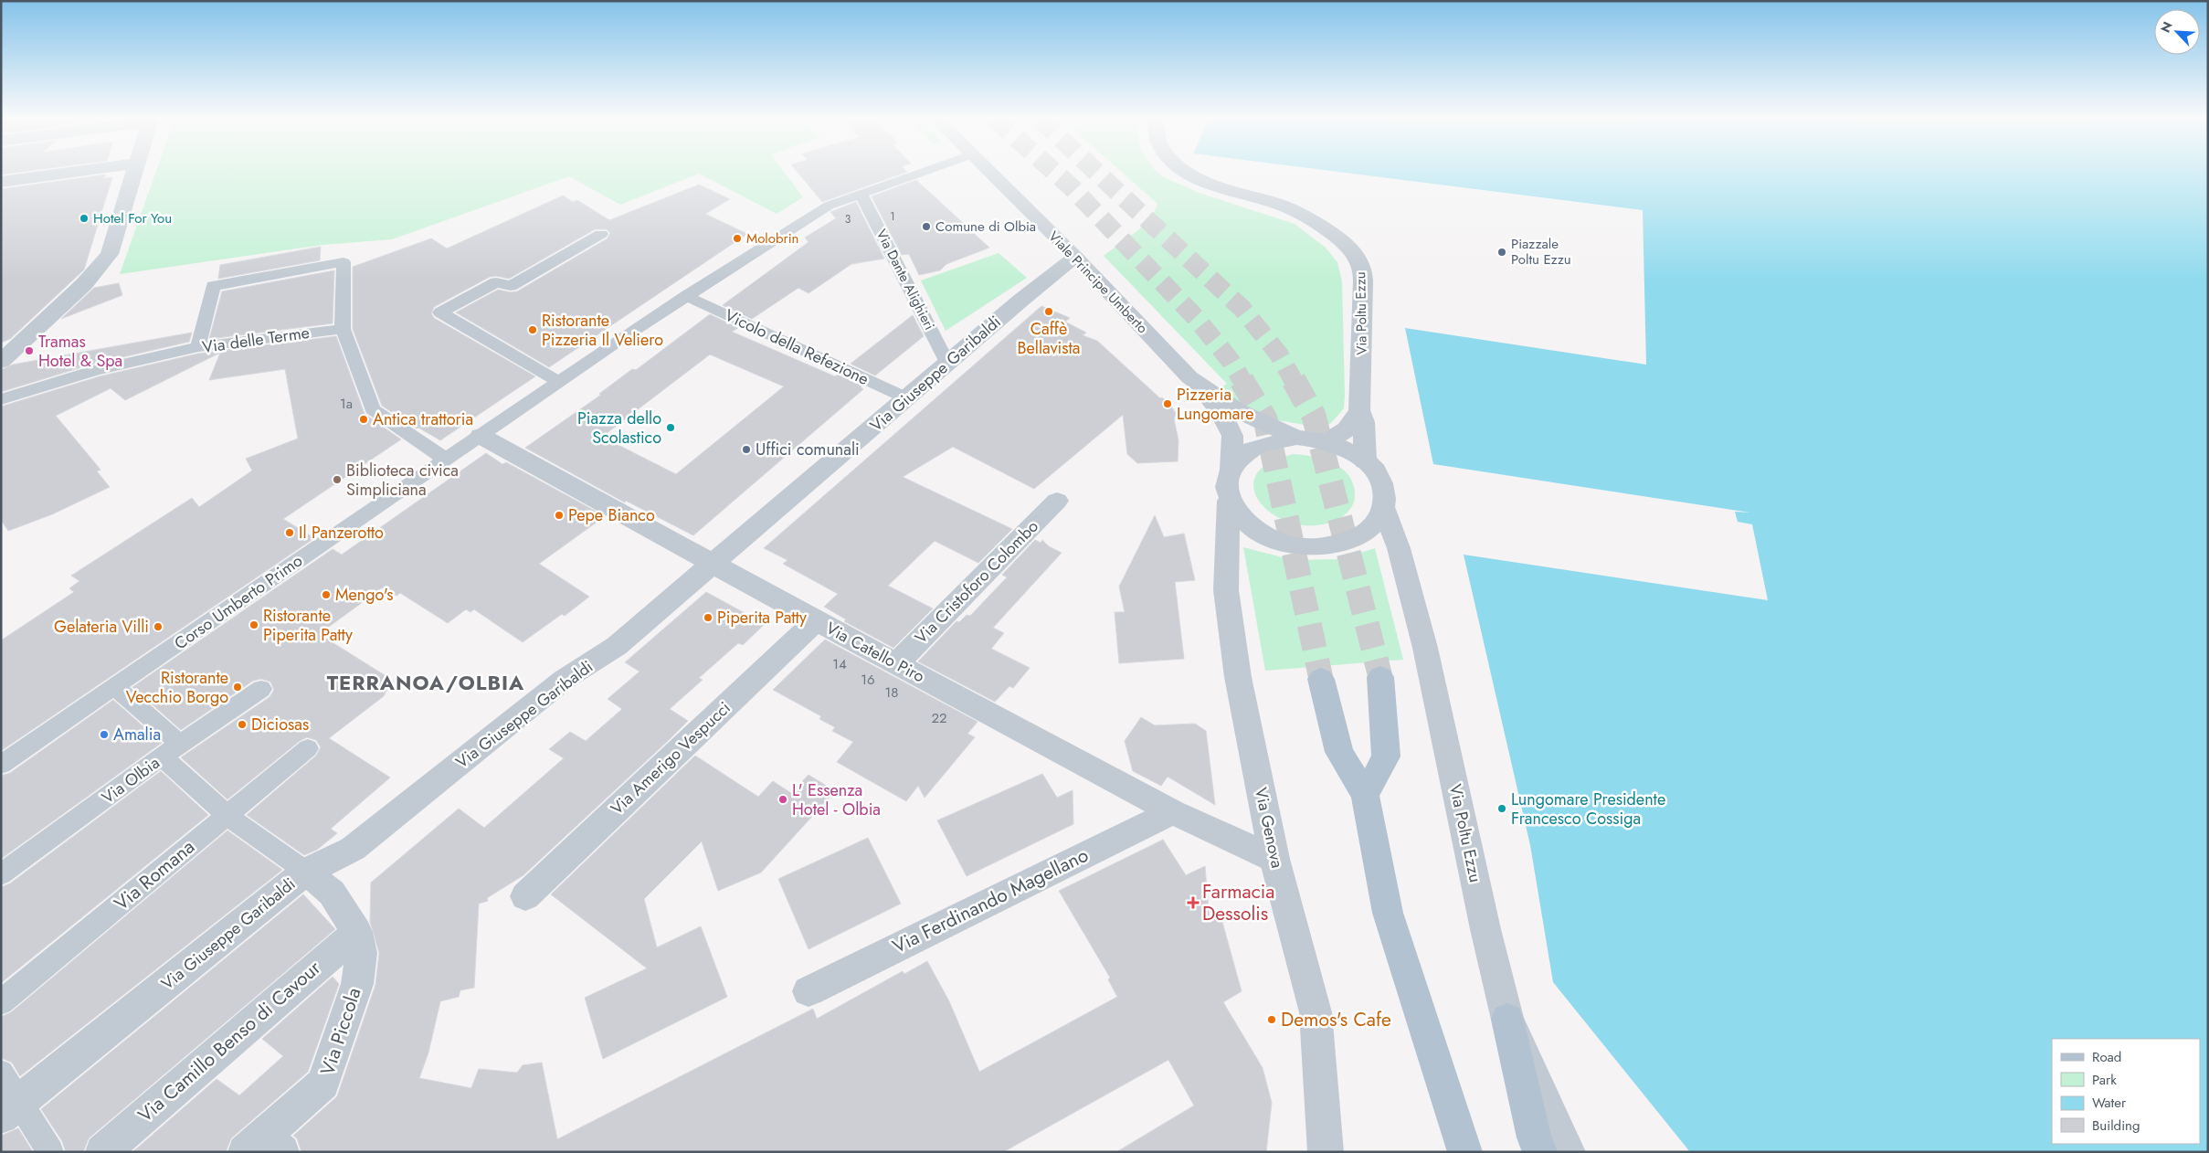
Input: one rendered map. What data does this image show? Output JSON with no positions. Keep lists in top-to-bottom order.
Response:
{
  "streets": {
    "street": [
      "Via Dante Alighieri",
      "Viale Principe Umberto",
      "Via Poltu Ezzu",
      "Via delle Terme",
      "Vicolo della Refezione",
      "Via Giuseppe Garibaldi",
      "Via Cristoforo Colombo",
      "Corso Umberto Primo",
      "Via Catello Piro",
      "Via Amerigo Vespucci",
      "Via Olbia",
      "Via Genova",
      "Via Romana",
      "Via Ferdinando Magellano",
      "Via Piccola",
      "Via Camillo Benso di Cavour"
    ]
  },
  "crossings": [
    ["Via Dante Alighieri", "Via Giuseppe Garibaldi"],
    ["Via Dante Alighieri", "Corso Umberto Primo"],
    ["Viale Principe Umberto", "Via Poltu Ezzu"],
    ["Viale Principe Umberto", "Via Giuseppe Garibaldi"],
    ["Viale Principe Umberto", "Via Genova"],
    ["Via Poltu Ezzu", "Via Genova"],
    ["Vicolo della Refezione", "Via Giuseppe Garibaldi"],
    ["Vicolo della Refezione", "Corso Umberto Primo"],
    ["Via Giuseppe Garibaldi", "Via Catello Piro"],
    ["Via Cristoforo Colombo", "Via Catello Piro"],
    ["Corso Umberto Primo", "Via Catello Piro"],
    ["Via Catello Piro", "Via Amerigo Vespucci"],
    ["Via Catello Piro", "Via Genova"],
    ["Via Catello Piro", "Via Ferdinando Magellano"],
    ["Via Piccola", "Via Camillo Benso di Cavour"]
  ],
  "districts": ["TERRANOA/OLBIA"],
  "places": {
    "other": [
      "Hotel For You",
      "Comune di Olbia",
      "Molobrin",
      "Piazzale Poltu Ezzu",
      "Caffè Bellavista",
      "Ristorante Pizzeria Il Veliero",
      "Tramas Hotel & Spa",
      "Pizzeria Lungomare",
      "Antica trattoria",
      "Piazza dello Scolastico",
      "Uffici comunali",
      "Biblioteca civica Simpliciana",
      "Pepe Bianco",
      "Il Panzerotto",
      "Mengo's",
      "Piperita Patty",
      "Ristorante Piperita Patty",
      "Gelateria Villi",
      "Ristorante Vecchio Borgo",
      "Diciosas",
      "Amalia",
      "L' Essenza Hotel - Olbia",
      "Lungomare Presidente Francesco Cossiga",
      "Demos's Cafe"
    ],
    "health": ["Farmacia Dessolis"]
  },
  "house_numbers": [
    "1",
    "3",
    "1a",
    "14",
    "16",
    "18",
    "22"
  ],
  "legend": [
    "Road",
    "Park",
    "Water",
    "Building"
  ],
  "north": "top left"
}
